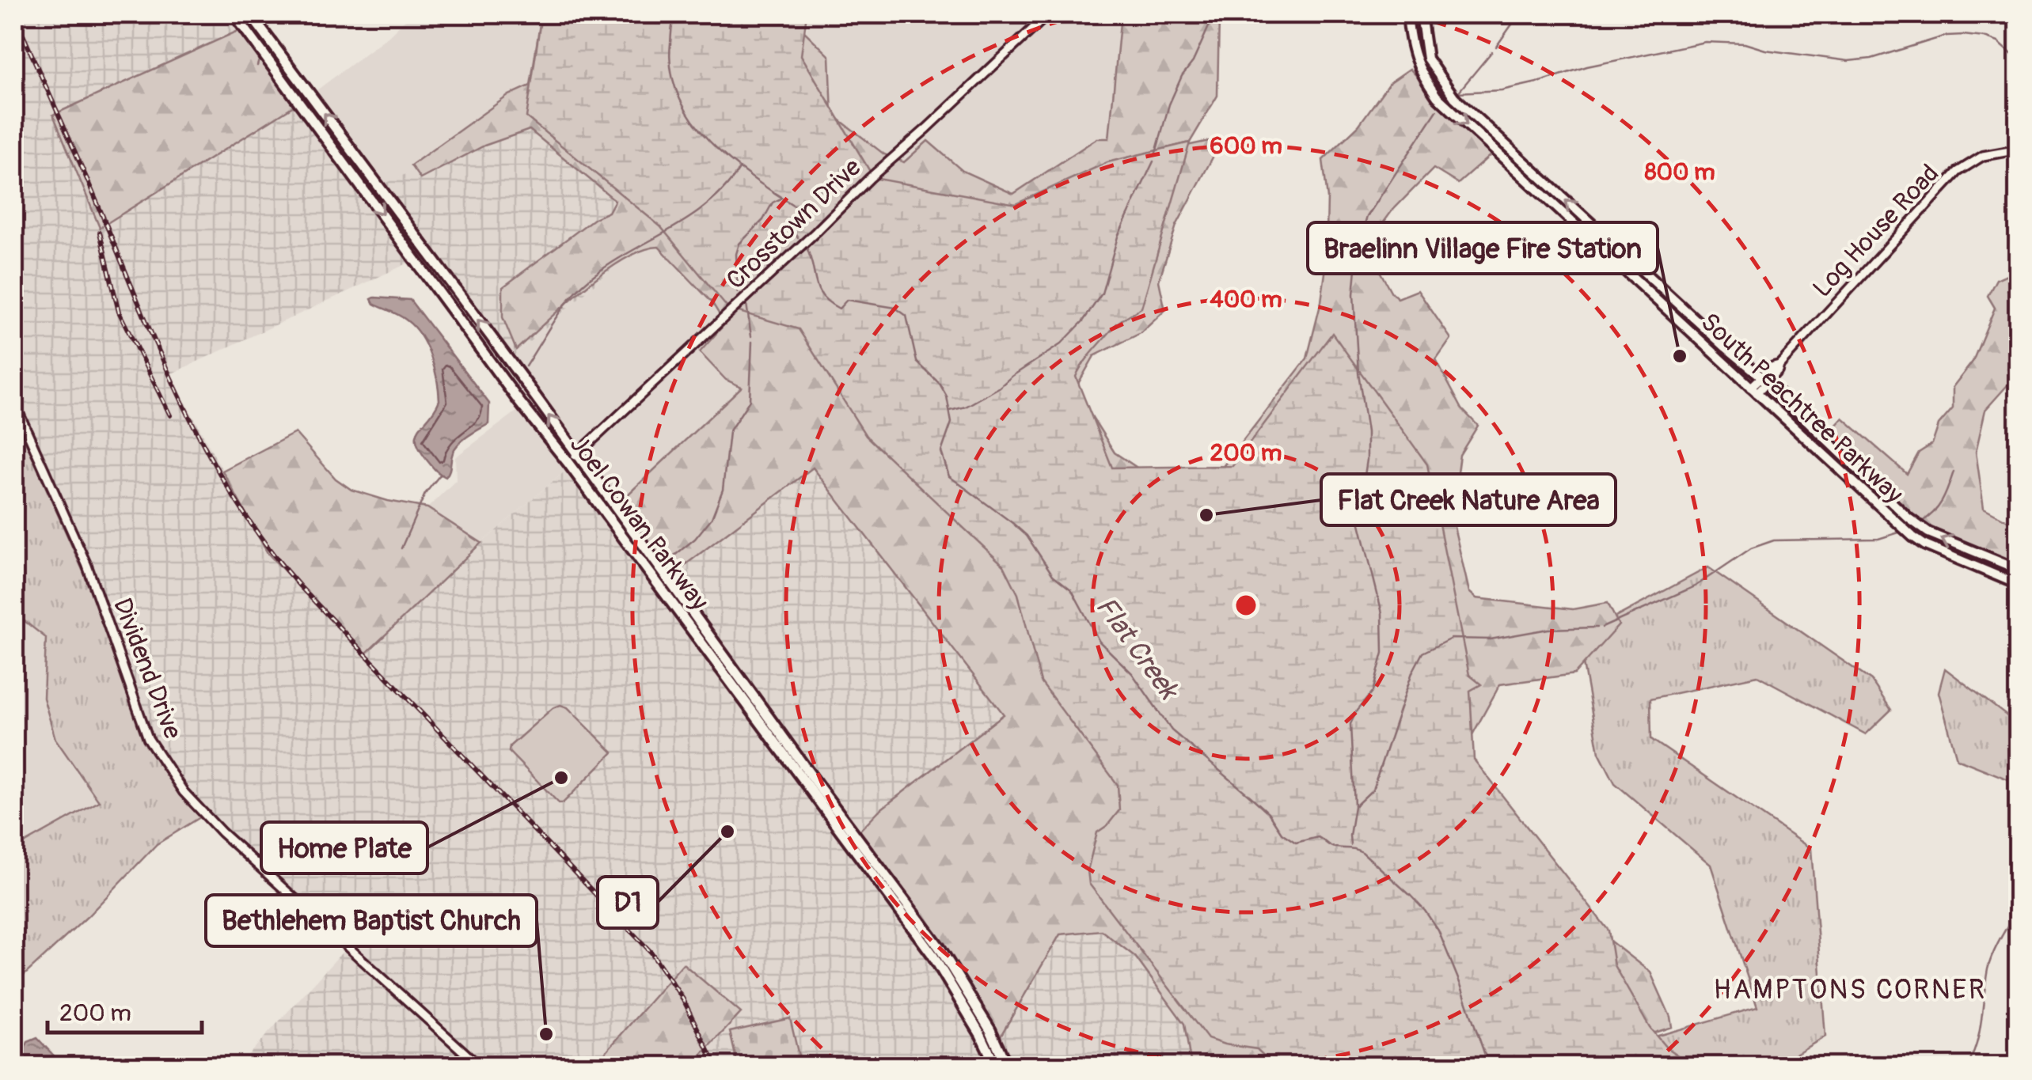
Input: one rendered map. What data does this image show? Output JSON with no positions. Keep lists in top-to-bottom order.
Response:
{
  "streets": {
    "main road": ["South Peachtree Parkway", "Joel Cowan Parkway"],
    "street": ["Crosstown Drive", "Log House Road", "Dividend Drive"]
  },
  "crossings": [
    ["Crosstown Drive", "Joel Cowan Parkway"],
    ["Log House Road", "South Peachtree Parkway"]
  ],
  "districts": ["HAMPTONS CORNER"],
  "water": ["Flat Creek"],
  "places": [
    "Braelinn Village Fire Station",
    "Flat Creek Nature Area",
    "Home Plate",
    "D1",
    "Bethlehem Baptist Church"
  ],
  "scale_bar": "200 m",
  "rings": [
    "600 m",
    "800 m",
    "400 m",
    "200 m"
  ]
}
